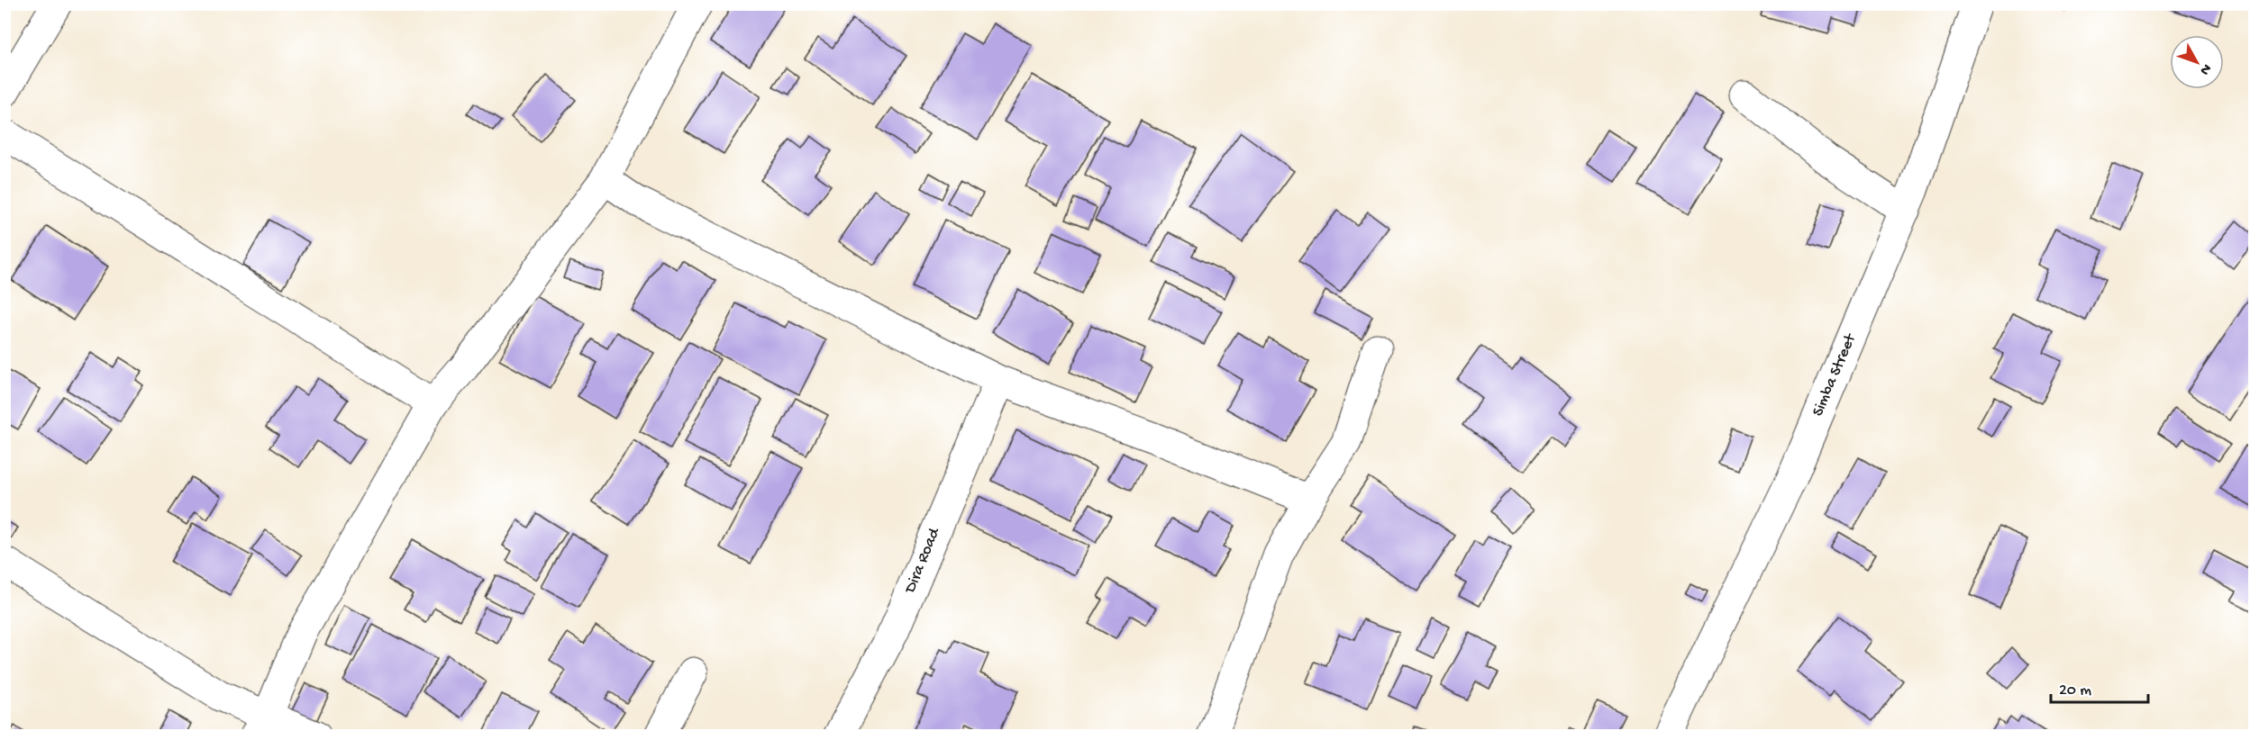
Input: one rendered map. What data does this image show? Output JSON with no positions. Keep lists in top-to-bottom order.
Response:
{
  "streets": {
    "street": ["Simba Street", "Dira Road"]
  },
  "scale_bar": "20 m",
  "north": "bottom right"
}
